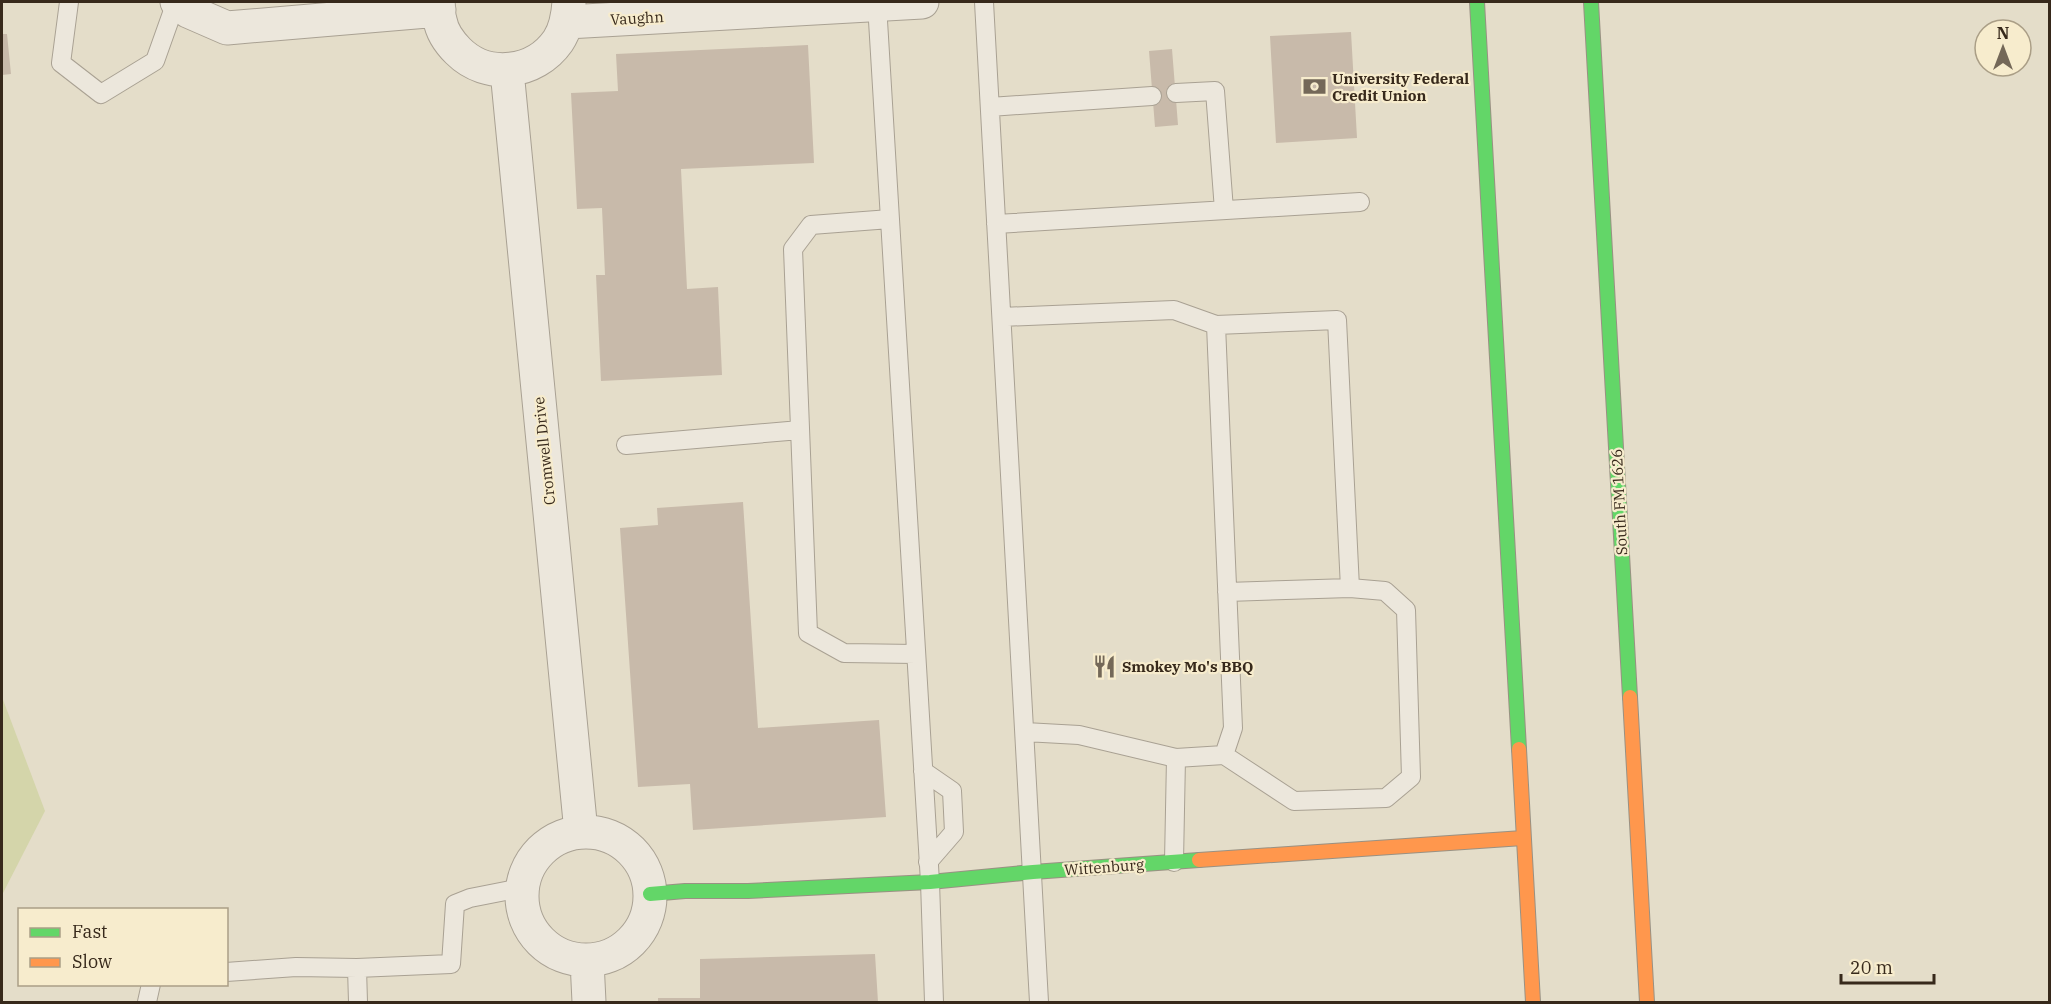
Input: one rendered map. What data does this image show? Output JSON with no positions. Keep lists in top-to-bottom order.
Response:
{
  "streets": {
    "main road": ["South FM 1626", "Wittenburg"],
    "street": ["Vaughn", "Cromwell Drive"]
  },
  "crossings": [
    ["Cromwell Drive", "Wittenburg"]
  ],
  "places": {
    "bank": ["University Federal Credit Union"],
    "restaurant": ["Smokey Mo's BBQ"]
  },
  "legend": ["Fast", "Slow"],
  "scale_bar": "20 m",
  "north": "top"
}
